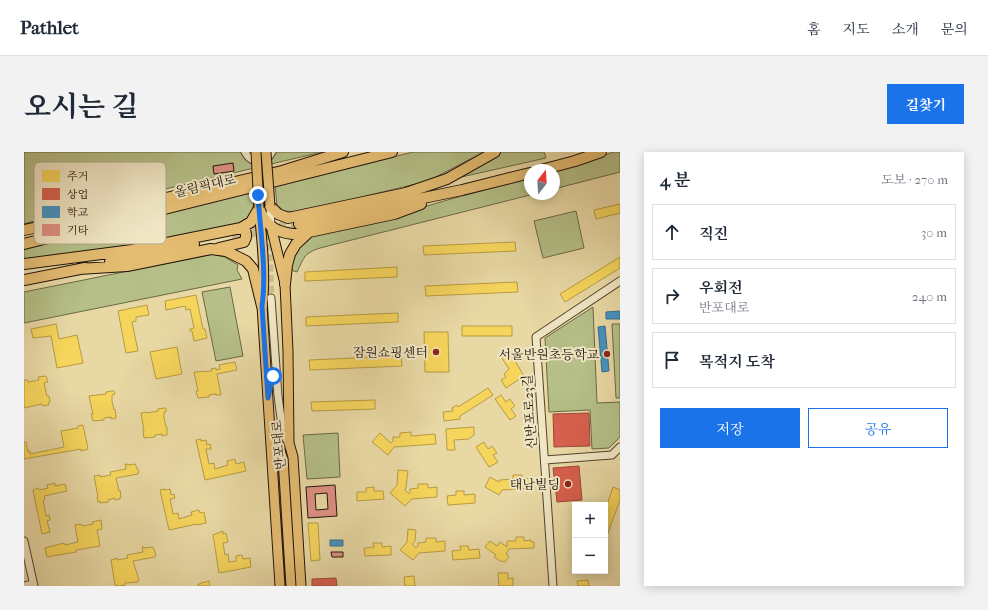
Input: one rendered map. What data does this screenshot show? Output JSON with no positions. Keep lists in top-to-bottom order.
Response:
{
  "streets": {
    "highway": ["올림픽대로"],
    "main road": ["반포대로"],
    "street": ["신반포로23길"]
  },
  "places": ["잠원쇼핑센터", "서울반원초등학교", "태남빌딩"],
  "legend": [
    "주거",
    "상업",
    "학교",
    "기타"
  ],
  "north": "top",
  "page": {
    "header": "Pathlet",
    "nav": [
      "홈",
      "지도",
      "소개",
      "문의"
    ],
    "title": "오시는 길",
    "buttons": [
      "길찾기",
      ["저장", "공유"]
    ],
    "heading": ["4 분", "도보 · 270 m"],
    "list": [
      ["직진", "30 m"],
      ["우회전", "반포대로", "240 m"],
      "목적지 도착"
    ],
    "map_buttons": ["+", "−"]
  }
}
